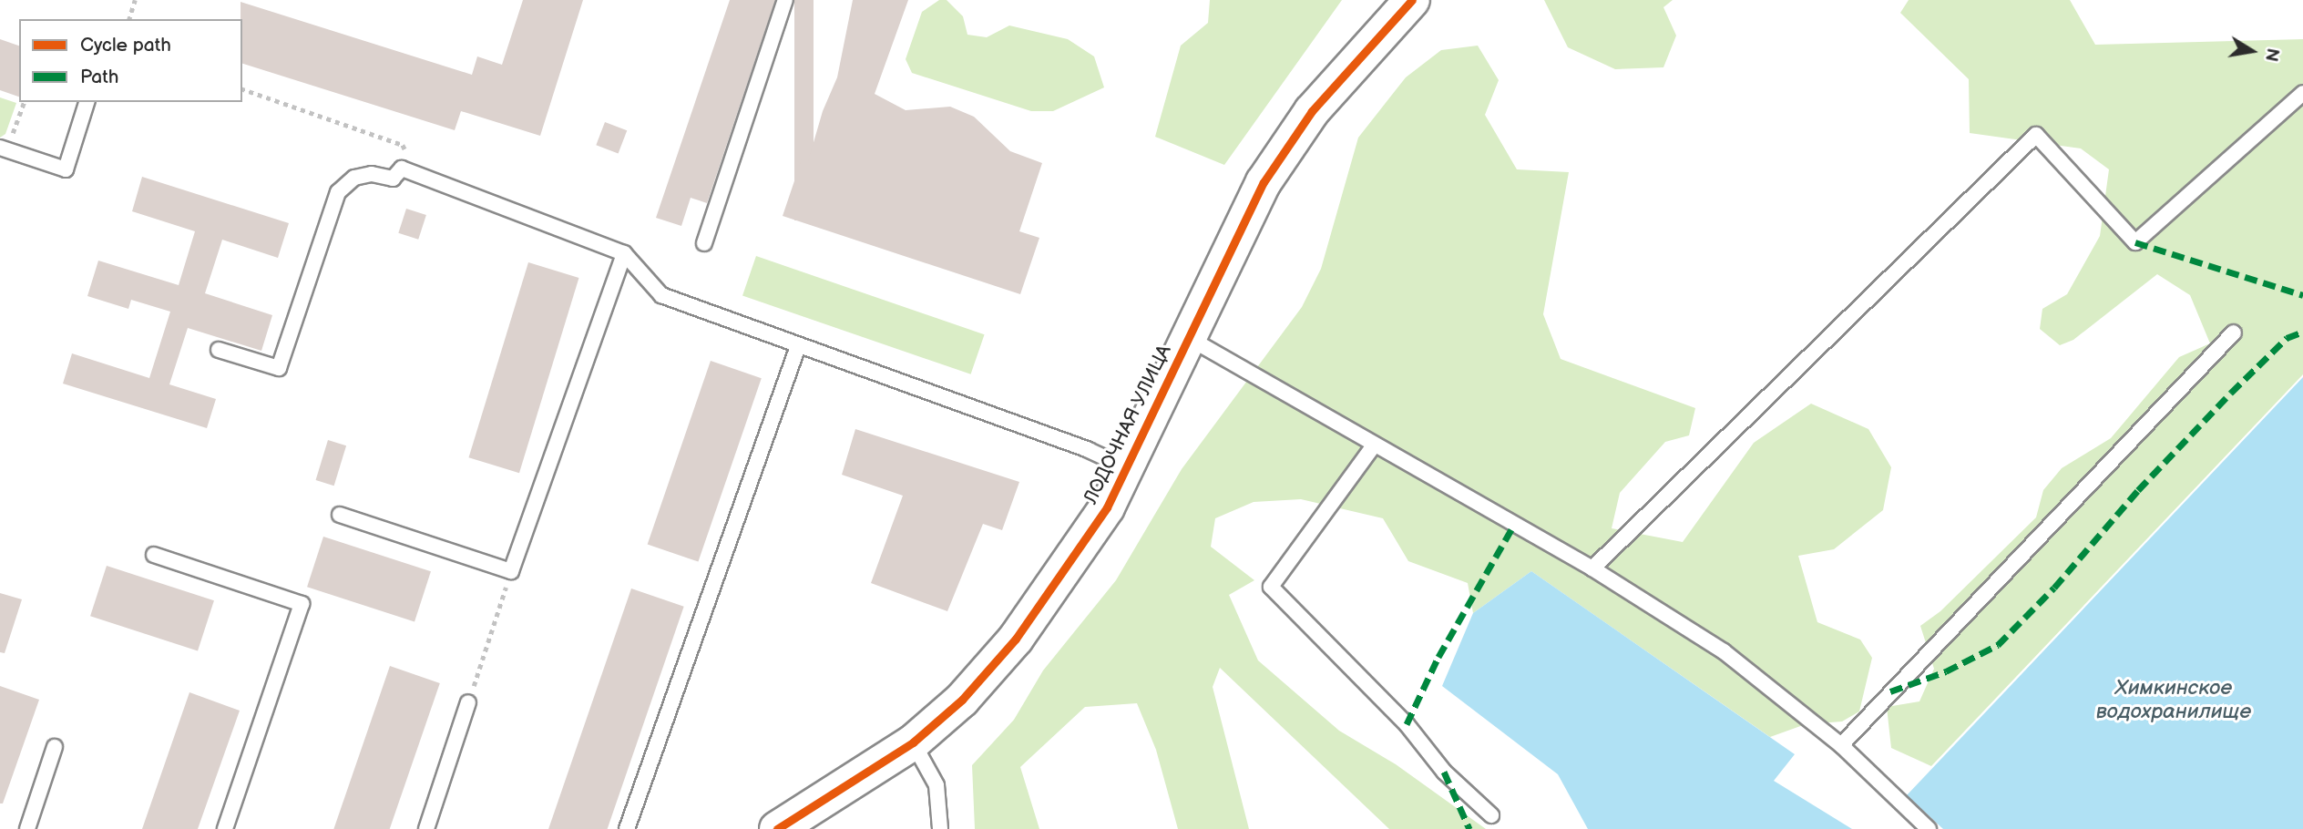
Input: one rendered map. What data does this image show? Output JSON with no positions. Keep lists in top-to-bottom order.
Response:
{
  "streets": {
    "street": ["ЛОДОЧНАЯ УЛИЦА"]
  },
  "water": ["Химкинское водохранилище"],
  "legend": ["Cycle path", "Path"],
  "north": "right"
}
